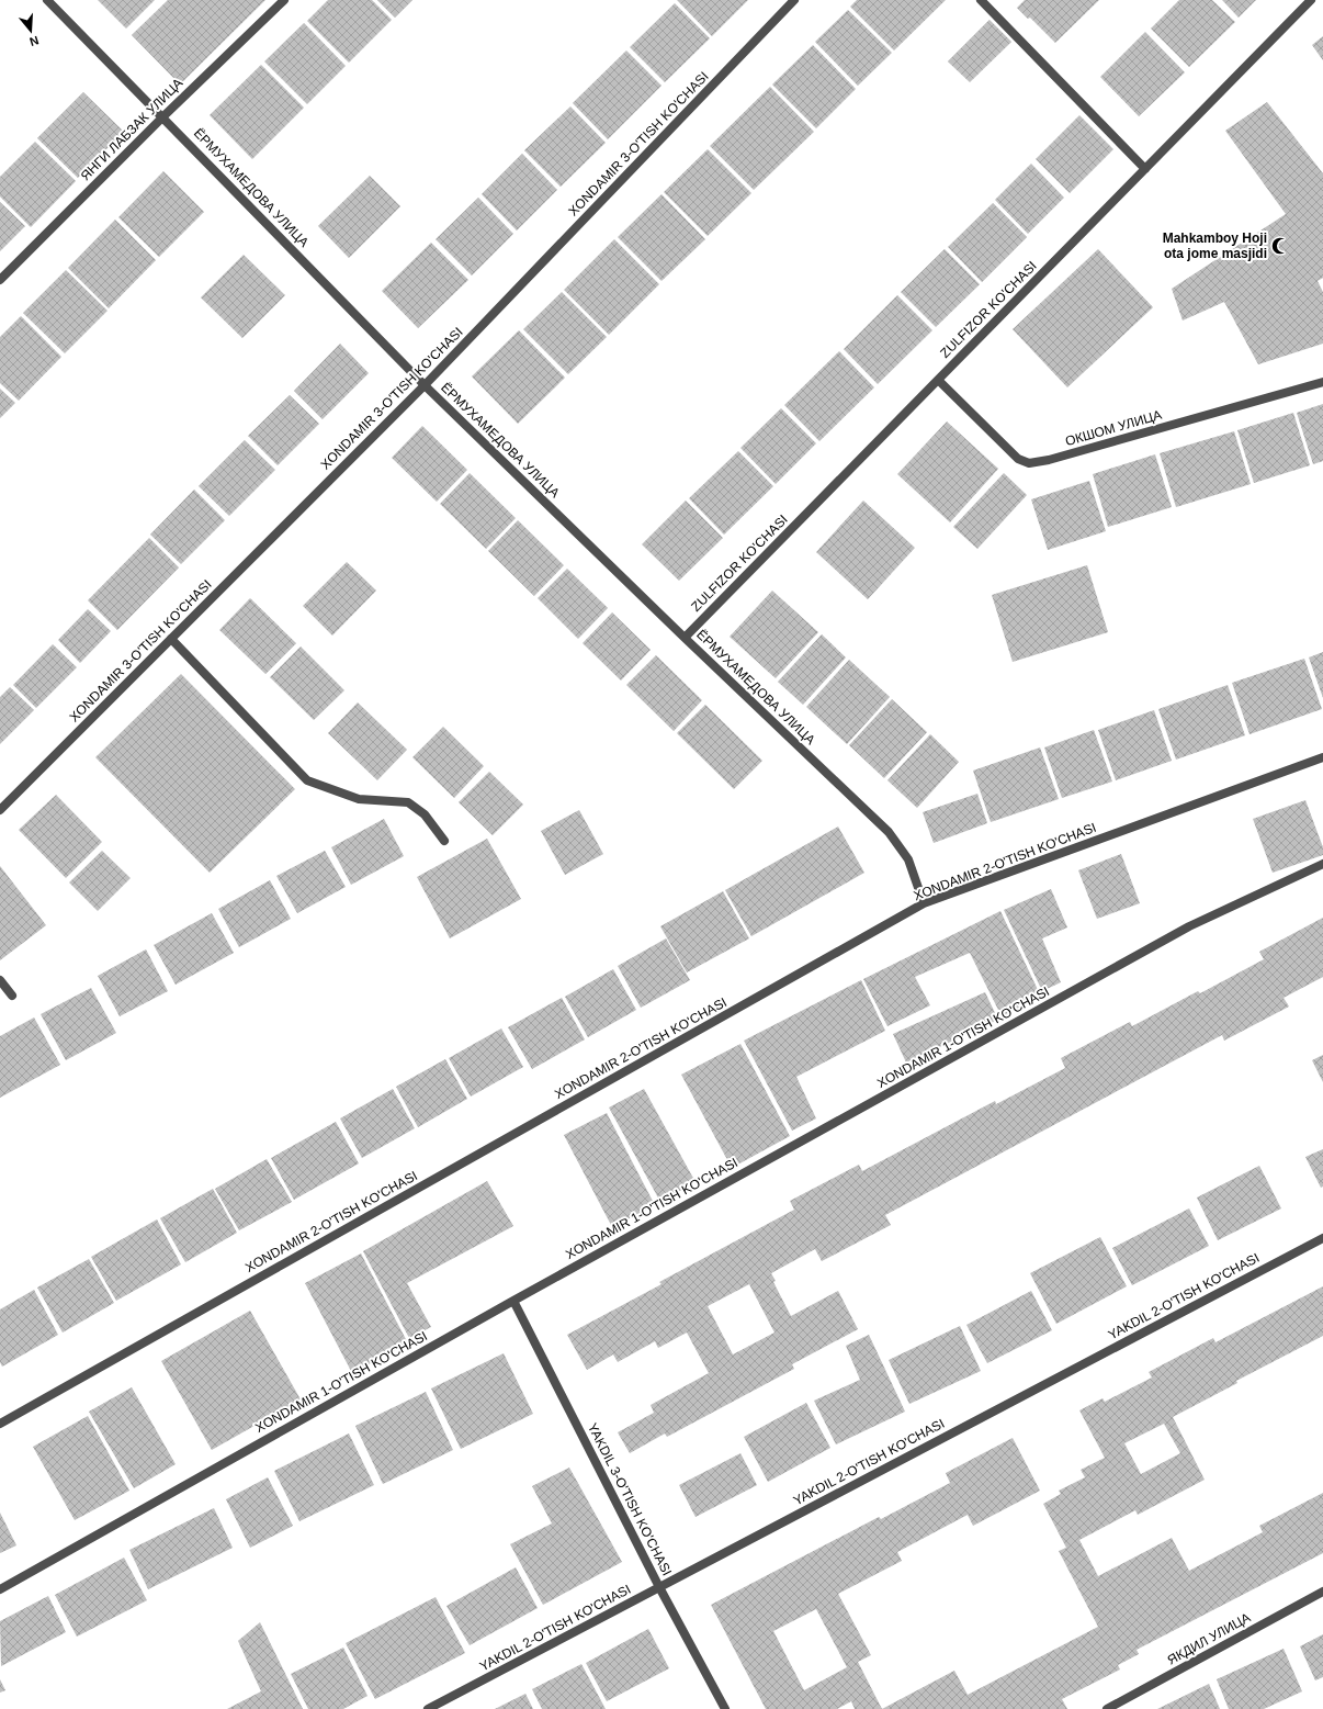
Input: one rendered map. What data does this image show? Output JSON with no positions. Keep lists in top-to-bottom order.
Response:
{
  "streets": {
    "street": [
      "ЯНГИ ЛАБЗАК УЛИЦА",
      "XONDAMIR 3-O'TISH KO'CHASI",
      "ЁРМУХАМЕДОВА УЛИЦА",
      "ZULFIZOR KO'CHASI",
      "ОКШОМ УЛИЦА",
      "XONDAMIR 2-O'TISH KO'CHASI",
      "XONDAMIR 1-O'TISH KO'CHASI",
      "YAKDIL 2-O'TISH KO'CHASI",
      "YAKDIL 3-O'TISH KO'CHASI",
      "ЯКДИЛ УЛИЦА"
    ]
  },
  "crossings": [
    ["ЯНГИ ЛАБЗАК УЛИЦА", "ЁРМУХАМЕДОВА УЛИЦА"],
    ["XONDAMIR 3-O'TISH KO'CHASI", "ЁРМУХАМЕДОВА УЛИЦА"],
    ["ЁРМУХАМЕДОВА УЛИЦА", "ZULFIZOR KO'CHASI"],
    ["ЁРМУХАМЕДОВА УЛИЦА", "XONDAMIR 2-O'TISH KO'CHASI"],
    ["ZULFIZOR KO'CHASI", "ОКШОМ УЛИЦА"],
    ["XONDAMIR 1-O'TISH KO'CHASI", "YAKDIL 3-O'TISH KO'CHASI"],
    ["YAKDIL 2-O'TISH KO'CHASI", "YAKDIL 3-O'TISH KO'CHASI"]
  ],
  "places": {
    "mosque": ["Mahkamboy Hoji ota jome masjidi"]
  },
  "north": "bottom"
}
